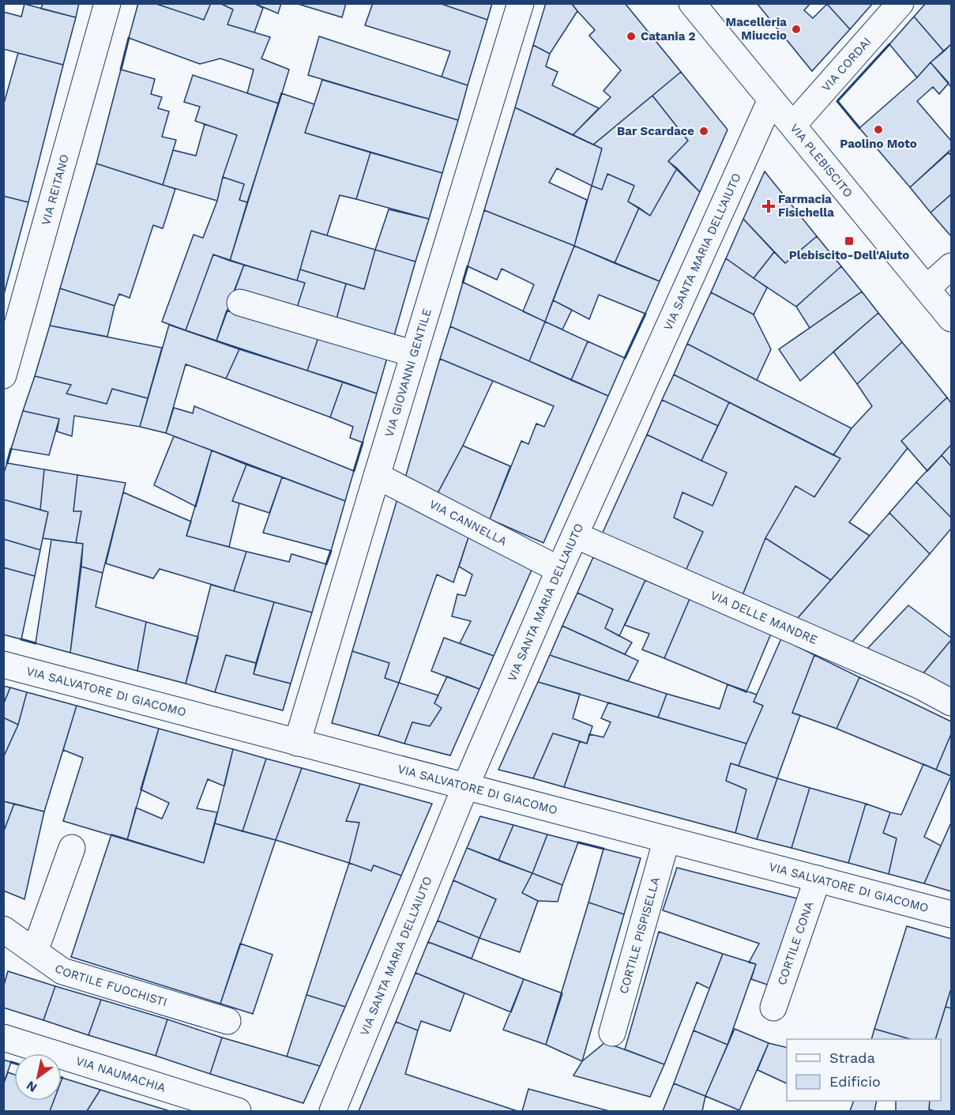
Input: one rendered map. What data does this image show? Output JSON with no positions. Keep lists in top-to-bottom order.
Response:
{
  "streets": {
    "street": [
      "VIA CORDAI",
      "VIA PLEBISCITO",
      "VIA REITANO",
      "VIA SANTA MARIA DELL'AIUTO",
      "VIA GIOVANNI GENTILE",
      "VIA CANNELLA",
      "VIA DELLE MANDRE",
      "VIA SALVATORE DI GIACOMO",
      "CORTILE PISPISELLA",
      "CORTILE CONA",
      "CORTILE FUOCHISTI",
      "VIA NAUMACHIA"
    ]
  },
  "crossings": [
    ["VIA CORDAI", "VIA PLEBISCITO"],
    ["VIA PLEBISCITO", "VIA SANTA MARIA DELL'AIUTO"],
    ["VIA SANTA MARIA DELL'AIUTO", "VIA CANNELLA"],
    ["VIA SANTA MARIA DELL'AIUTO", "VIA DELLE MANDRE"],
    ["VIA SANTA MARIA DELL'AIUTO", "VIA SALVATORE DI GIACOMO"],
    ["VIA GIOVANNI GENTILE", "VIA CANNELLA"],
    ["VIA GIOVANNI GENTILE", "VIA SALVATORE DI GIACOMO"],
    ["VIA SALVATORE DI GIACOMO", "CORTILE PISPISELLA"],
    ["VIA SALVATORE DI GIACOMO", "CORTILE CONA"]
  ],
  "places": {
    "other": [
      "Macelleria Miuccio",
      "Catania 2",
      "Paolino Moto",
      "Bar Scardace"
    ],
    "health": ["Farmacia Fisichella"],
    "transit": ["Plebiscito-Dell'Aiuto"]
  },
  "legend": ["Strada", "Edificio"],
  "north": "bottom left"
}
